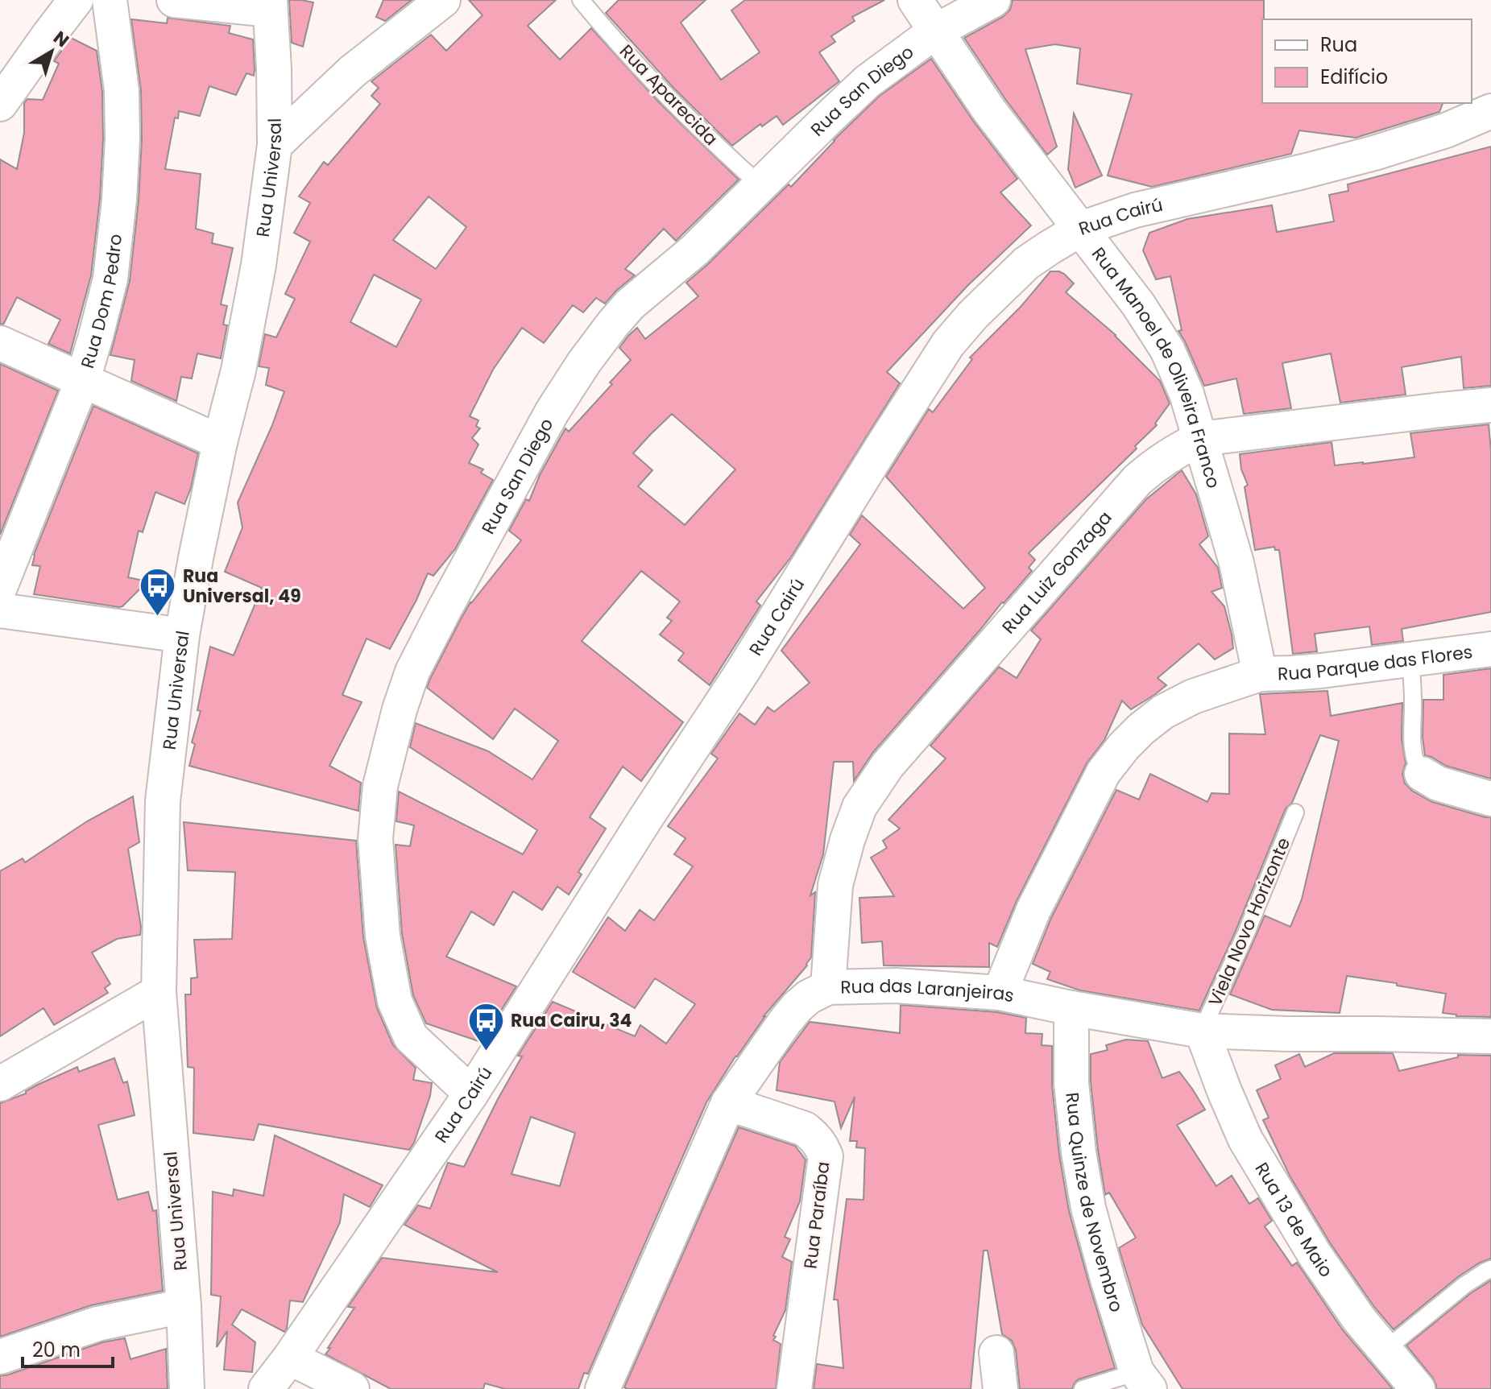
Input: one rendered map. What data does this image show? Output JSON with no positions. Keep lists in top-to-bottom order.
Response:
{
  "streets": {
    "street": [
      "Rua San Diego",
      "Rua Universal",
      "Rua Cairú",
      "Rua Dom Pedro",
      "Rua Manoel de Oliveira Franco",
      "Rua Luiz Gonzaga",
      "Rua Parque das Flores",
      "Rua das Laranjeiras",
      "Rua Quinze de Novembro",
      "Rua Paraíba",
      "Rua 13 de Maio"
    ],
    "lane": ["Rua Aparecida", "Viela Novo Horizonte"]
  },
  "crossings": [
    ["Rua San Diego", "Rua Aparecida"],
    ["Rua San Diego", "Rua Cairú"],
    ["Rua San Diego", "Rua Manoel de Oliveira Franco"],
    ["Rua Cairú", "Rua Manoel de Oliveira Franco"],
    ["Rua Manoel de Oliveira Franco", "Rua Luiz Gonzaga"],
    ["Rua Manoel de Oliveira Franco", "Rua Parque das Flores"],
    ["Rua Luiz Gonzaga", "Rua das Laranjeiras"],
    ["Rua Parque das Flores", "Rua das Laranjeiras"],
    ["Viela Novo Horizonte", "Rua das Laranjeiras"],
    ["Viela Novo Horizonte", "Rua 13 de Maio"],
    ["Rua das Laranjeiras", "Rua Quinze de Novembro"],
    ["Rua das Laranjeiras", "Rua Paraíba"],
    ["Rua das Laranjeiras", "Rua 13 de Maio"]
  ],
  "places": {
    "bus stop": ["Rua Universal, 49", "Rua Cairu, 34"]
  },
  "legend": ["Rua", "Edifício"],
  "scale_bar": "20 m",
  "north": "top right"
}
